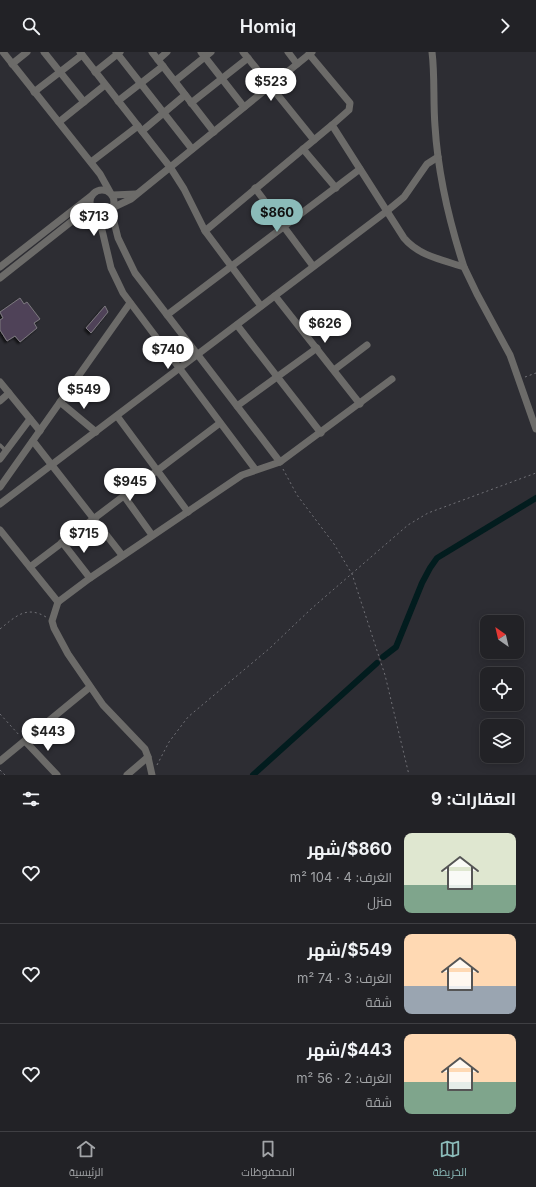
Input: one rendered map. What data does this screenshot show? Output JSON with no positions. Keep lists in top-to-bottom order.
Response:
{
  "north": "top left",
  "page": {
    "header": "Homiq",
    "price": [
      "$523",
      "$860",
      "$713",
      "$626",
      "$740",
      "$549",
      "$945",
      "$715",
      "$443"
    ],
    "heading": "العقارات: 9",
    "list": [
      {
        "name": "$860/شهر",
        "note": "الغرف: 4 · 104 m² · منزل"
      },
      {
        "name": "$549/شهر",
        "note": "الغرف: 3 · 74 m² · شقة"
      },
      {
        "name": "$443/شهر",
        "note": "الغرف: 2 · 56 m² · شقة"
      }
    ],
    "tabs": ["الخريطة", "المحفوظات", "الرئيسية"]
  }
}
